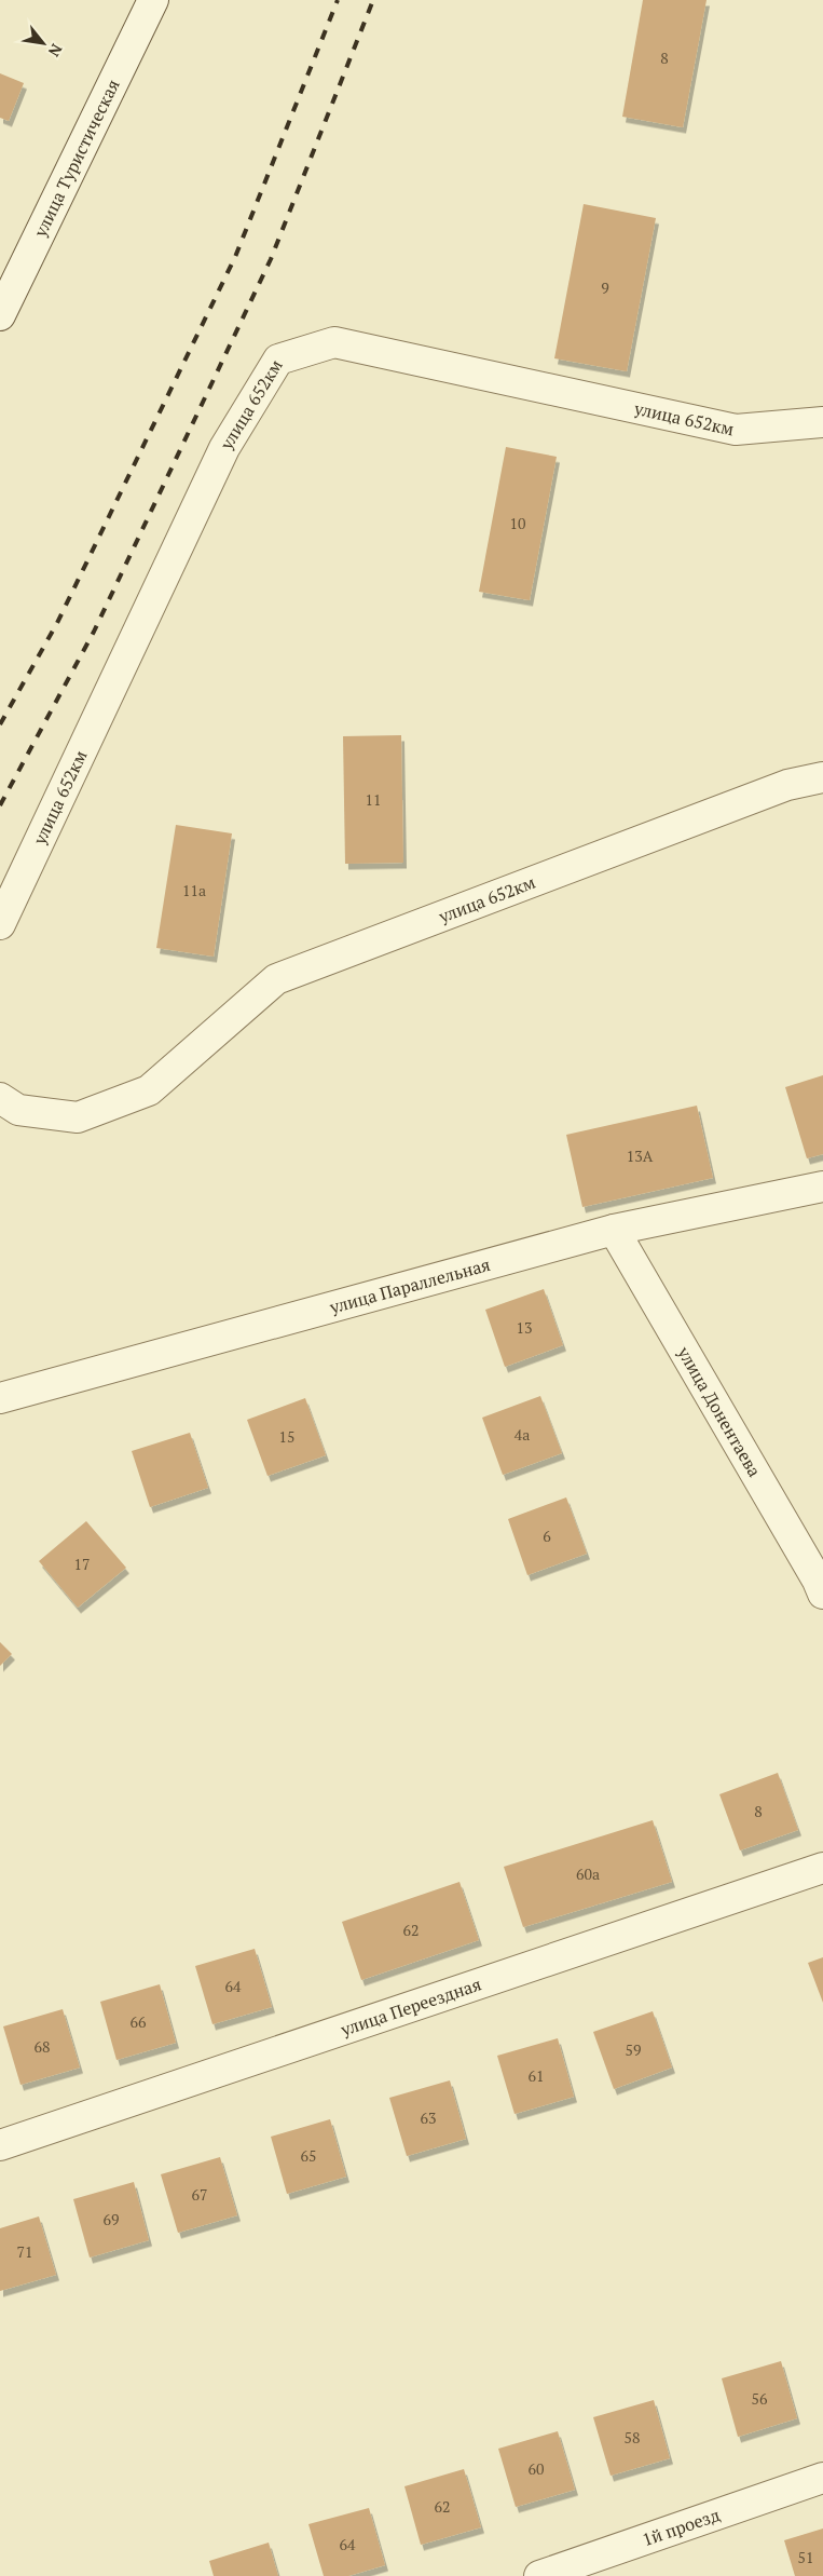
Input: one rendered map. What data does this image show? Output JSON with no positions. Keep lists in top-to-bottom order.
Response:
{
  "streets": {
    "street": [
      "улица Туристическая",
      "улица 652км",
      "улица Параллельная",
      "улица Донентаева",
      "улица Переездная",
      "1й проезд"
    ]
  },
  "crossings": [
    ["улица Параллельная", "улица Донентаева"]
  ],
  "house_numbers": [
    "8",
    "9",
    "10",
    "11",
    "11а",
    "13А",
    "13",
    "4а",
    "15",
    "6",
    "17",
    "8",
    "60а",
    "62",
    "64",
    "66",
    "68",
    "59",
    "61",
    "63",
    "65",
    "67",
    "69",
    "71",
    "56",
    "58",
    "60",
    "62",
    "64",
    "51"
  ],
  "north": "bottom right"
}
